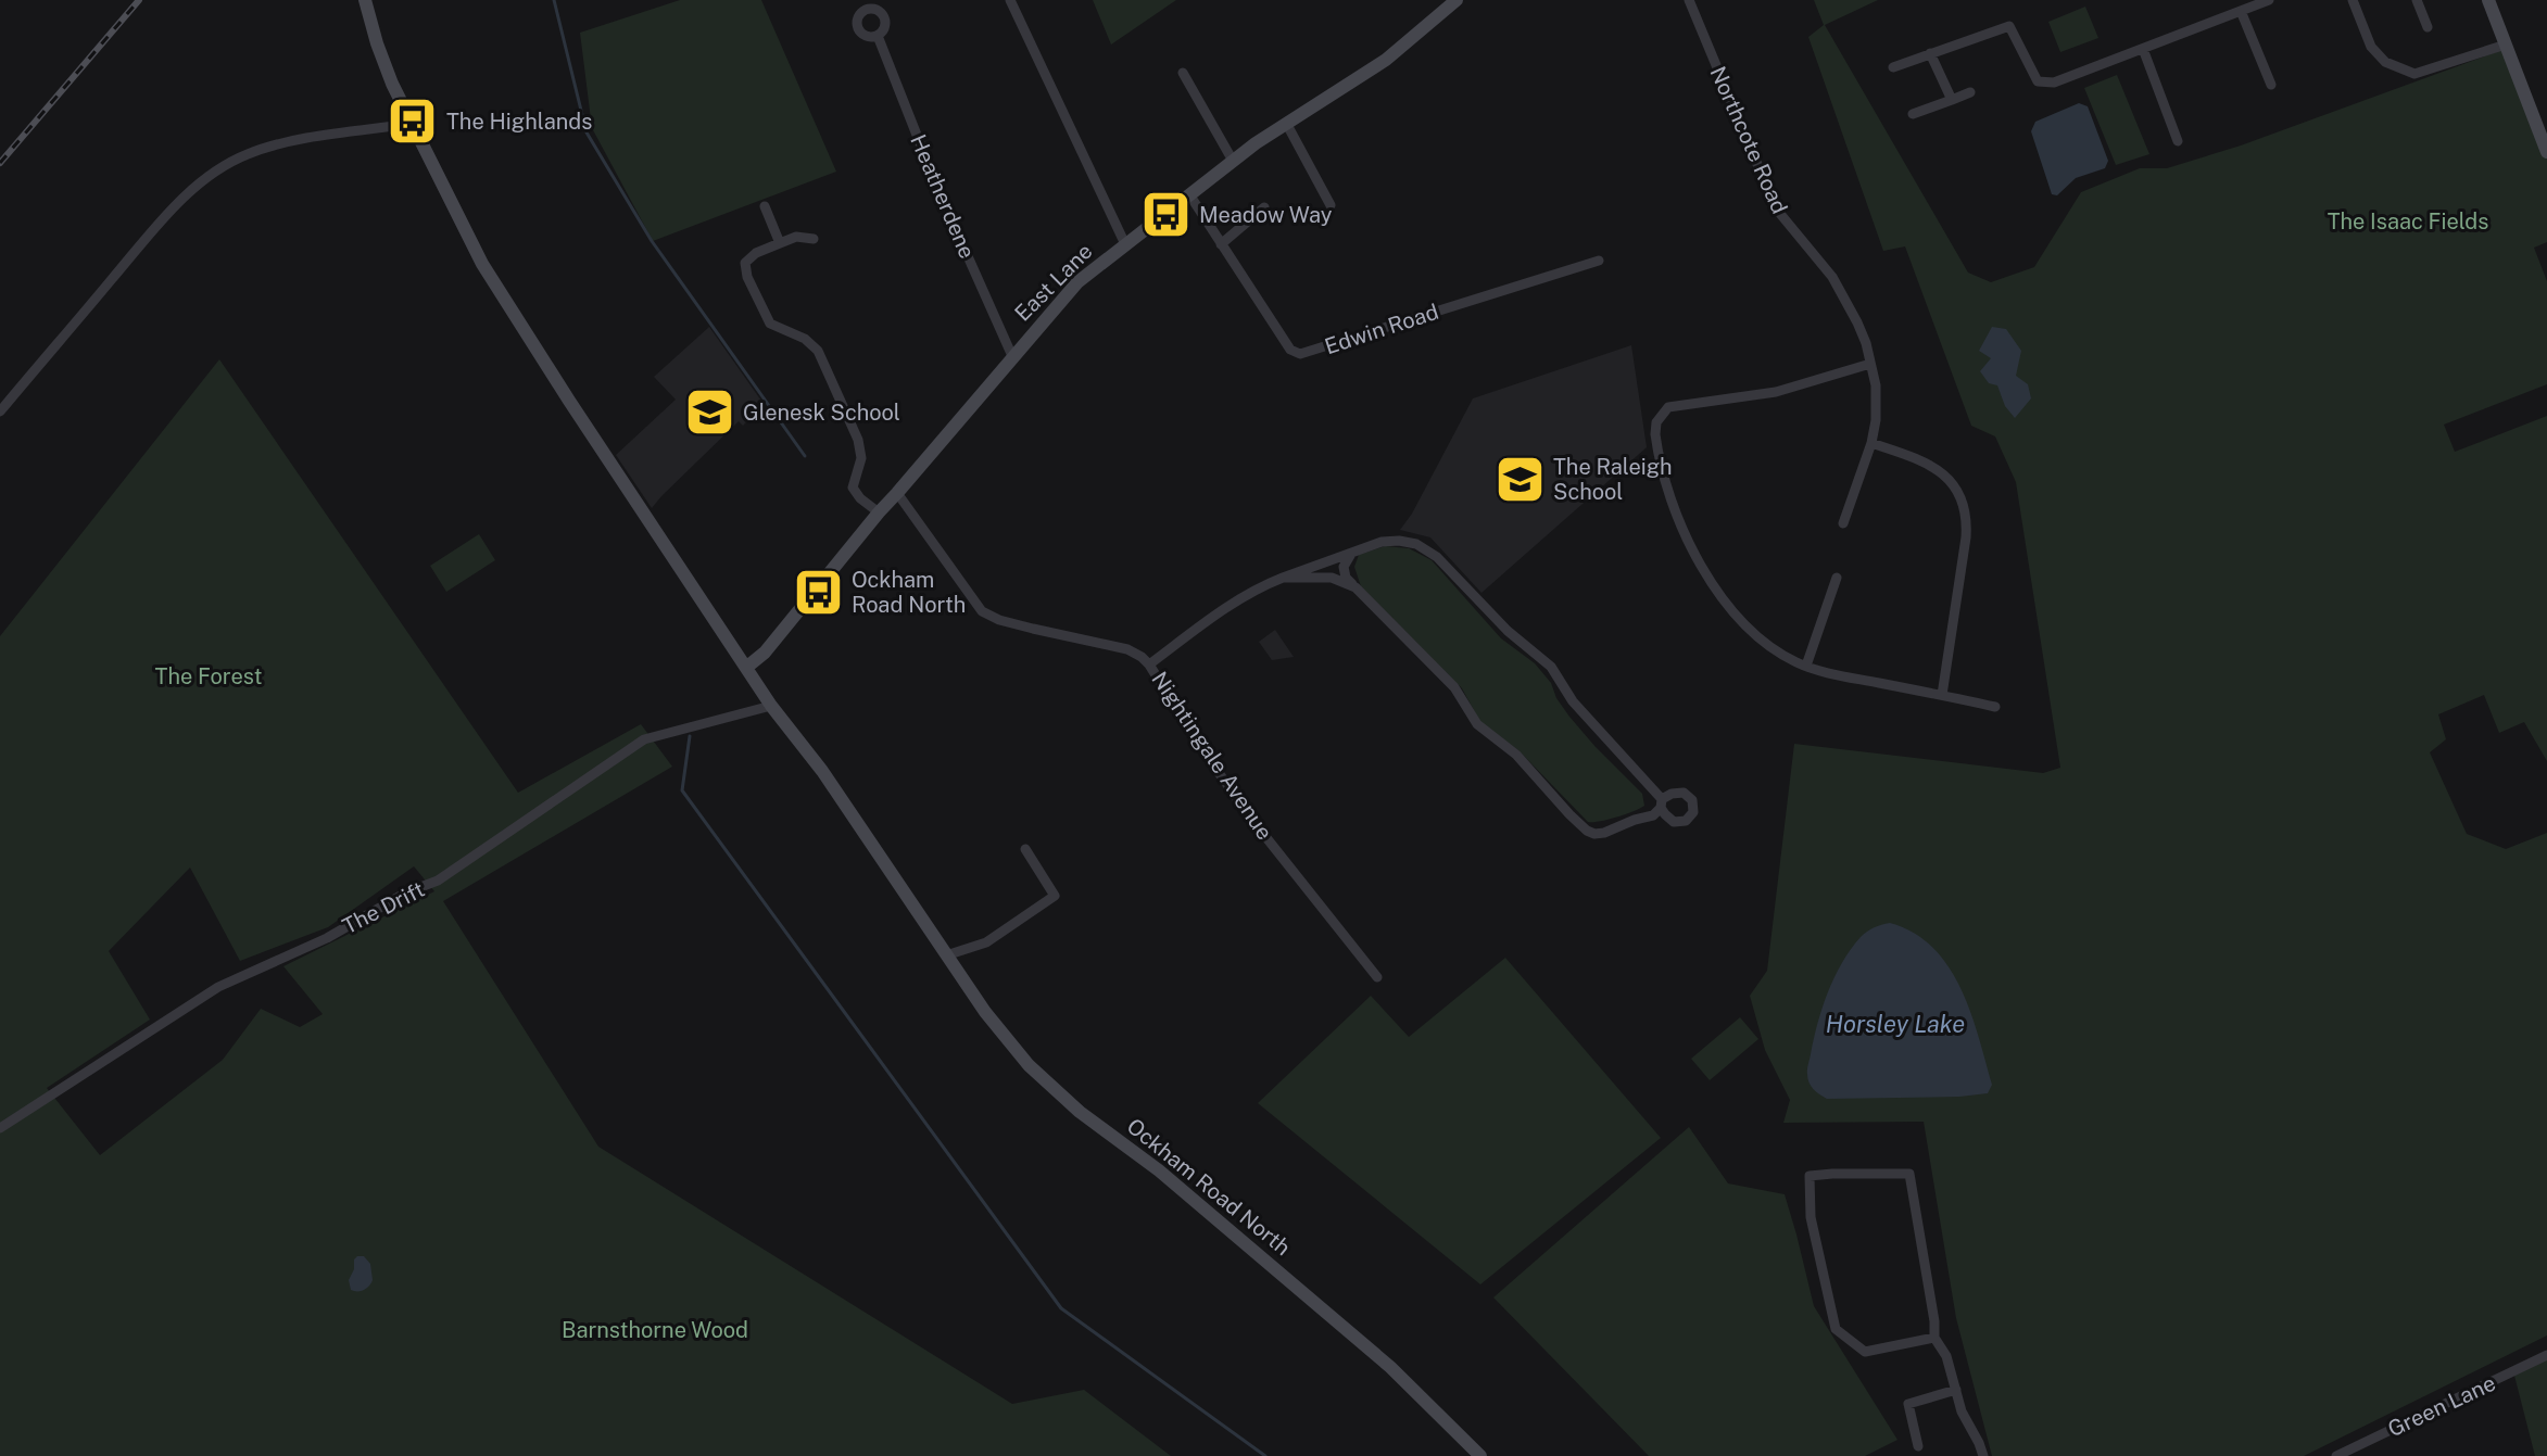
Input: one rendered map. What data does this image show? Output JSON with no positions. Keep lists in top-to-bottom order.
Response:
{
  "streets": {
    "main road": ["East Lane", "Ockham Road North"],
    "street": [
      "Northcote Road",
      "Heatherdene",
      "Edwin Road",
      "Nightingale Avenue",
      "The Drift",
      "Green Lane"
    ]
  },
  "crossings": [
    ["Heatherdene", "East Lane"],
    ["East Lane", "Edwin Road"],
    ["East Lane", "Nightingale Avenue"],
    ["East Lane", "Ockham Road North"],
    ["The Drift", "Ockham Road North"]
  ],
  "water": ["Horsley Lake"],
  "parks": ["The Isaac Fields", "The Forest", "Barnsthorne Wood"],
  "places": {
    "bus stop": ["The Highlands", "Meadow Way", "Ockham Road North"],
    "school or university": ["Glenesk School", "The Raleigh School"]
  }
}
